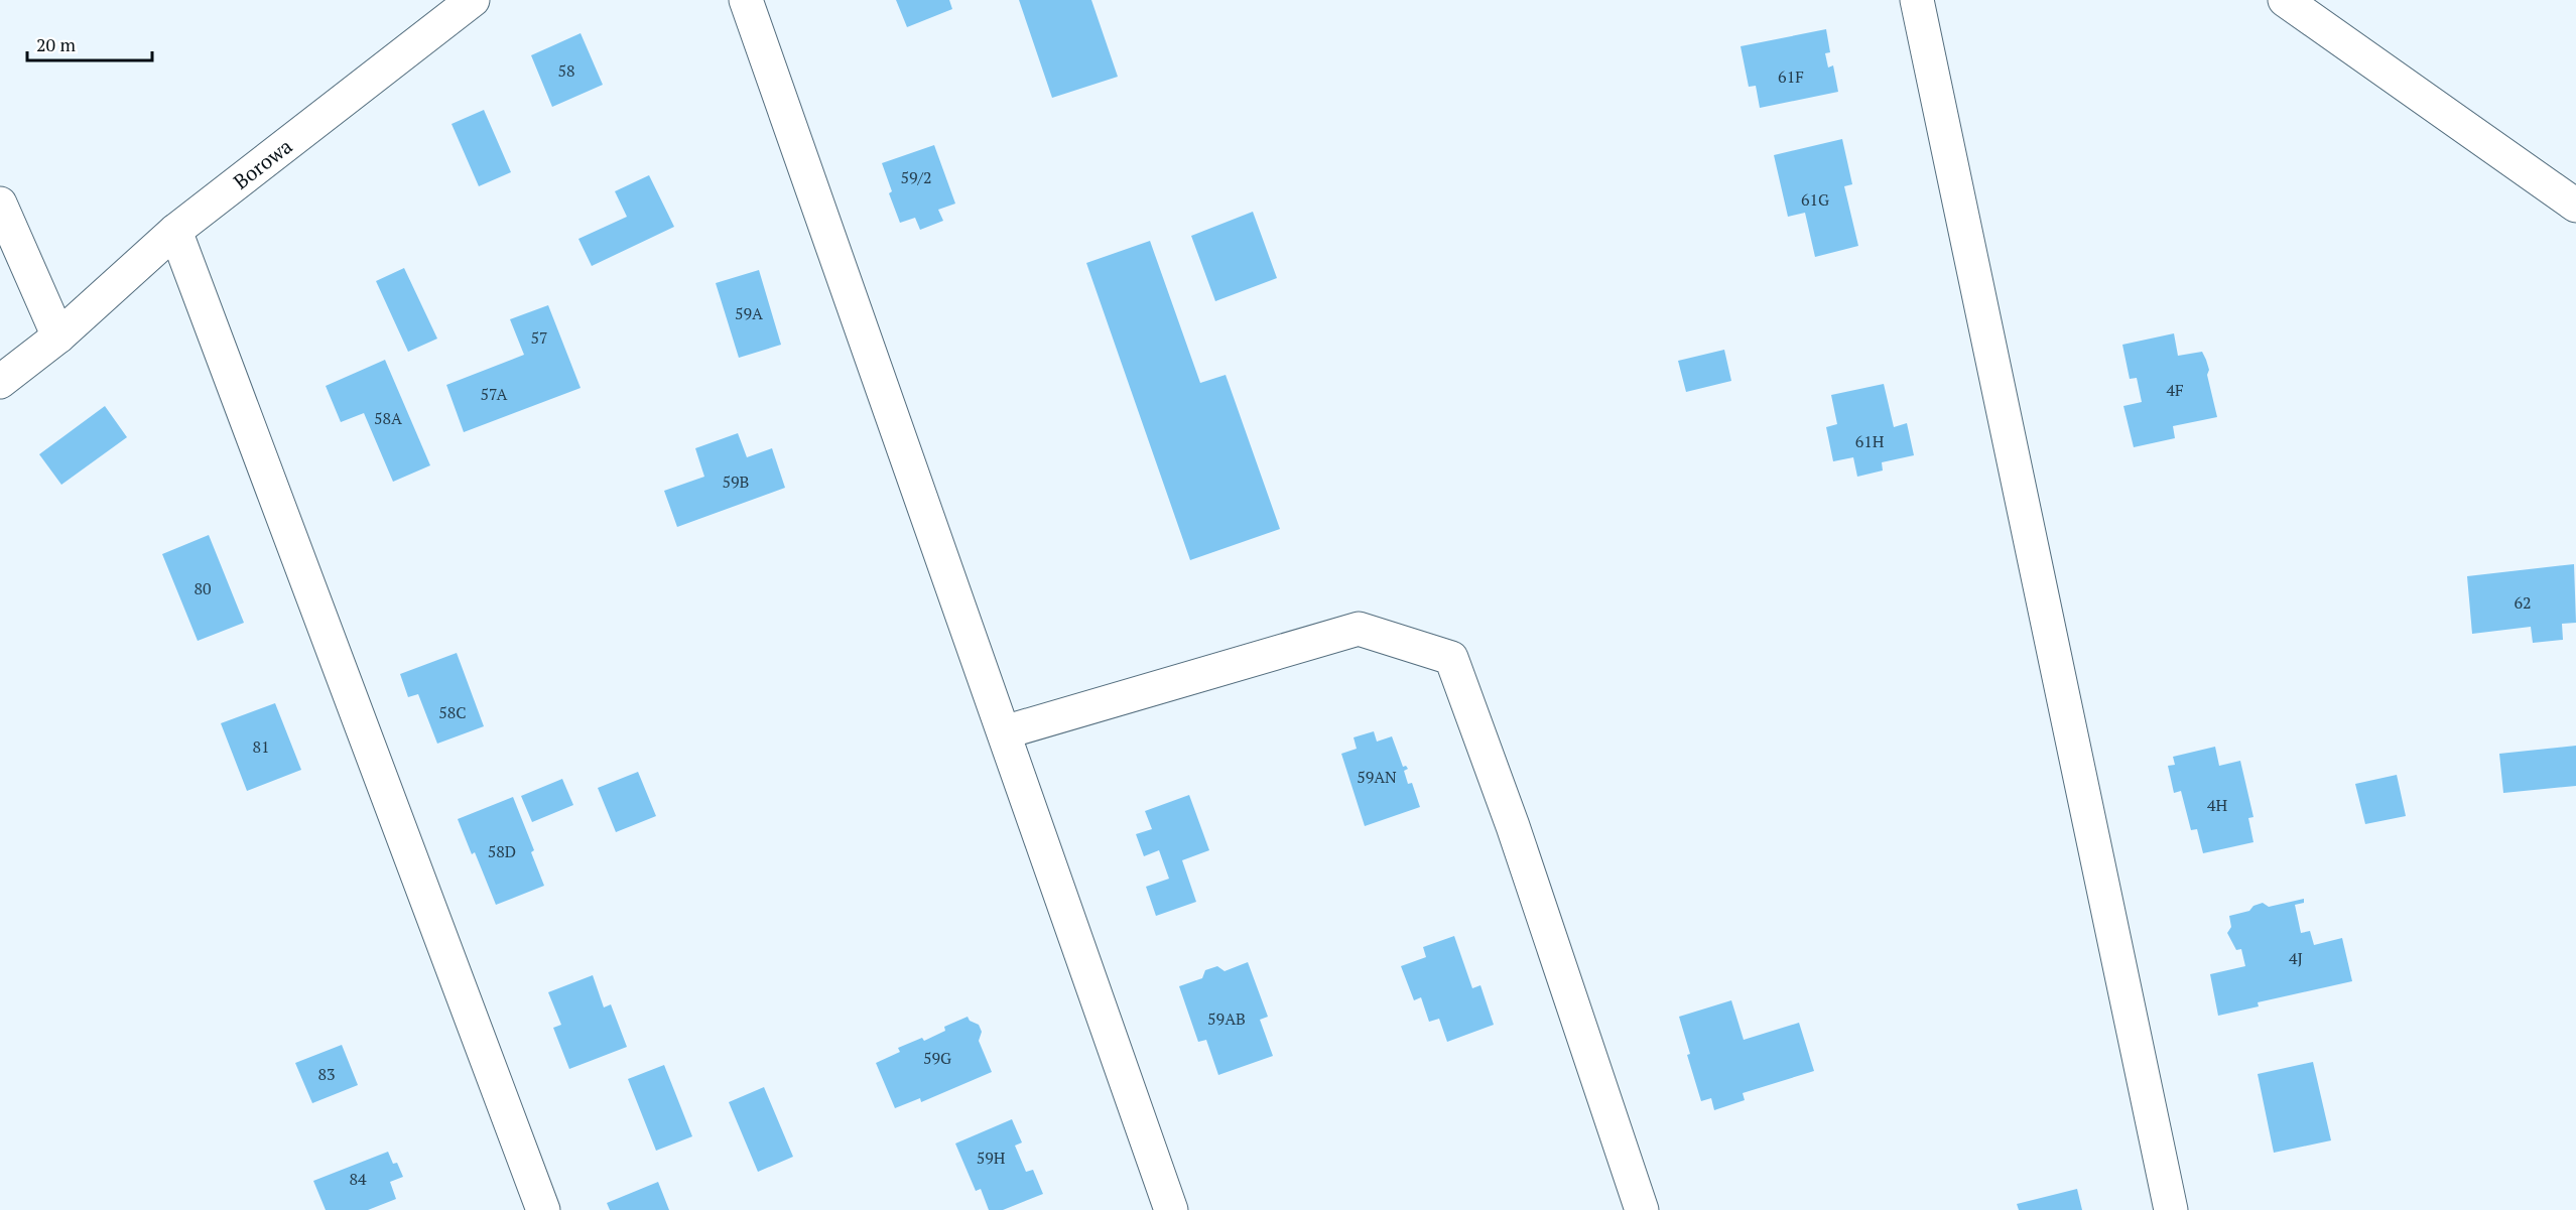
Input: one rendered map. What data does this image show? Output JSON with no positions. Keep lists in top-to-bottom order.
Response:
{
  "streets": {
    "street": ["Borowa"]
  },
  "house_numbers": [
    "58",
    "61F",
    "59/2",
    "61G",
    "59A",
    "57",
    "4F",
    "57A",
    "58A",
    "61H",
    "59B",
    "80",
    "62",
    "58C",
    "81",
    "59AN",
    "4H",
    "58D",
    "4J",
    "59AB",
    "59G",
    "83",
    "59H",
    "84"
  ],
  "scale_bar": "20 m"
}
